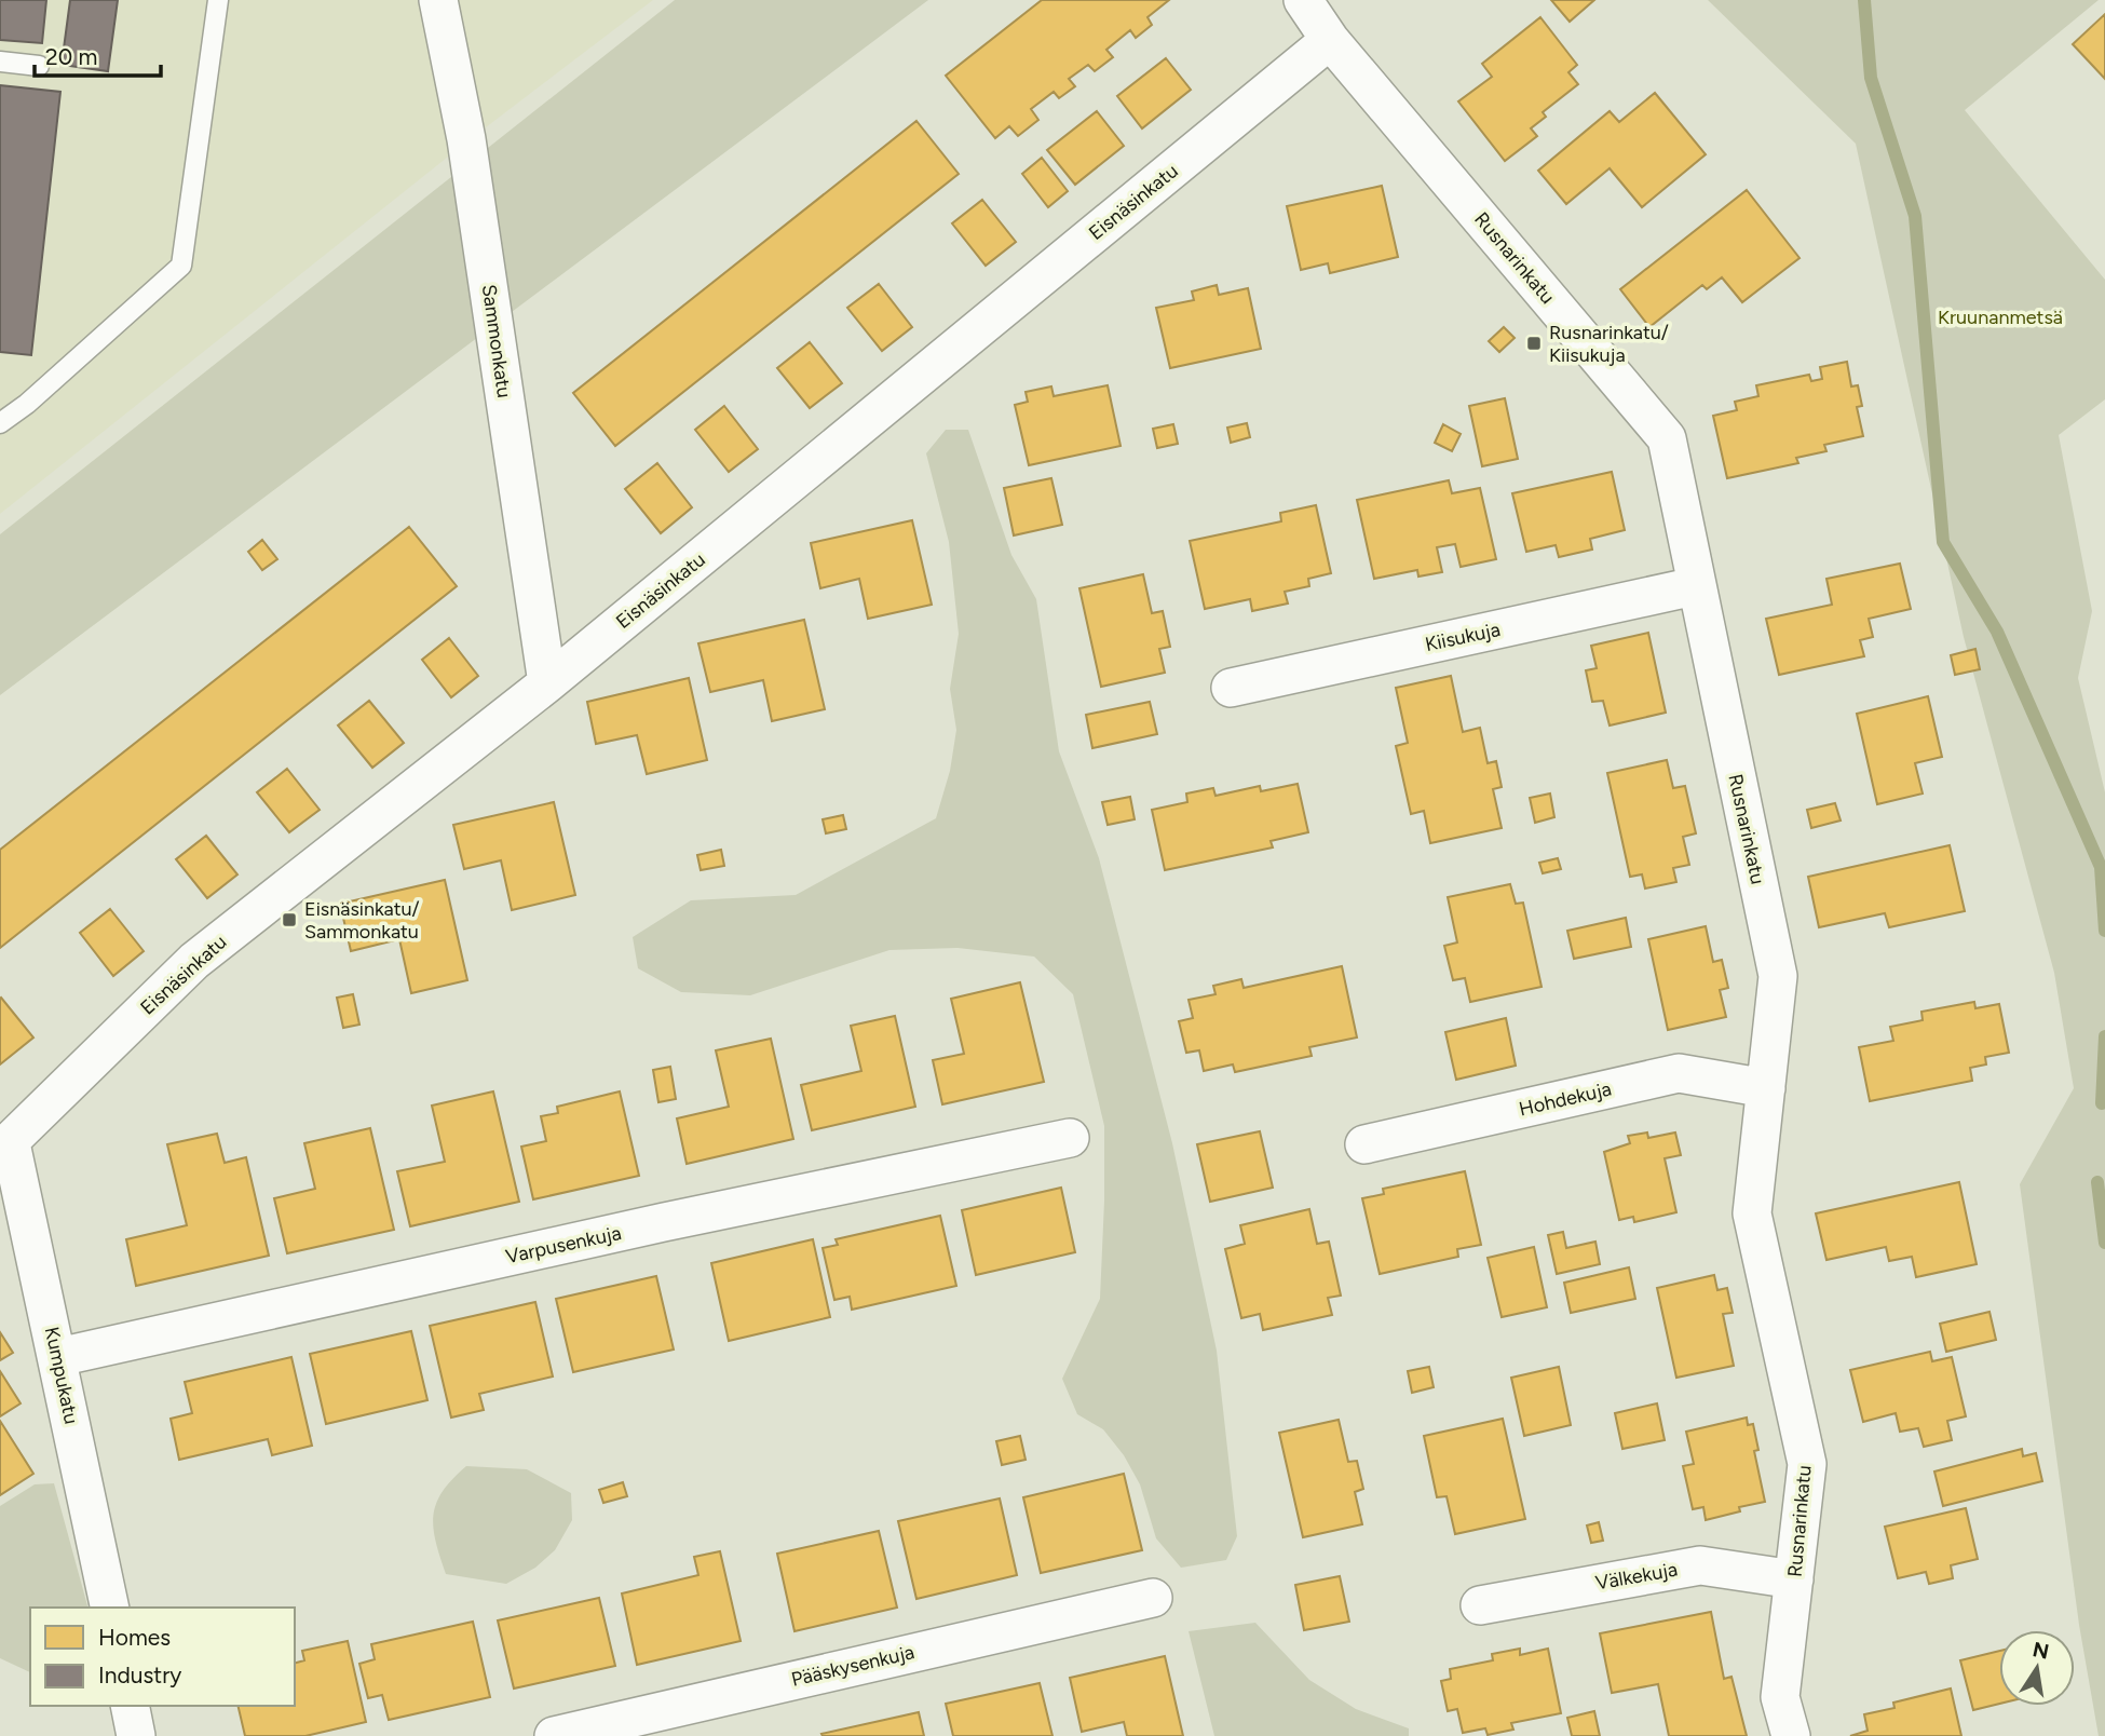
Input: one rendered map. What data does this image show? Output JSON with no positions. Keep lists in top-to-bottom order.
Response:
{
  "streets": {
    "street": [
      "Eisnäsinkatu",
      "Rusnarinkatu",
      "Sammonkatu",
      "Kiisukuja",
      "Hohdekuja",
      "Varpusenkuja",
      "Kumpukatu",
      "Välkekuja",
      "Pääskysenkuja"
    ]
  },
  "crossings": [
    ["Eisnäsinkatu", "Rusnarinkatu"],
    ["Eisnäsinkatu", "Sammonkatu"],
    ["Eisnäsinkatu", "Kumpukatu"],
    ["Rusnarinkatu", "Kiisukuja"],
    ["Rusnarinkatu", "Hohdekuja"],
    ["Rusnarinkatu", "Välkekuja"],
    ["Varpusenkuja", "Kumpukatu"]
  ],
  "parks": ["Kruunanmetsä"],
  "places": {
    "transit": ["Rusnarinkatu/ Kiisukuja", "Eisnäsinkatu/ Sammonkatu"]
  },
  "legend": ["Homes", "Industry"],
  "scale_bar": "20 m",
  "north": "top"
}
